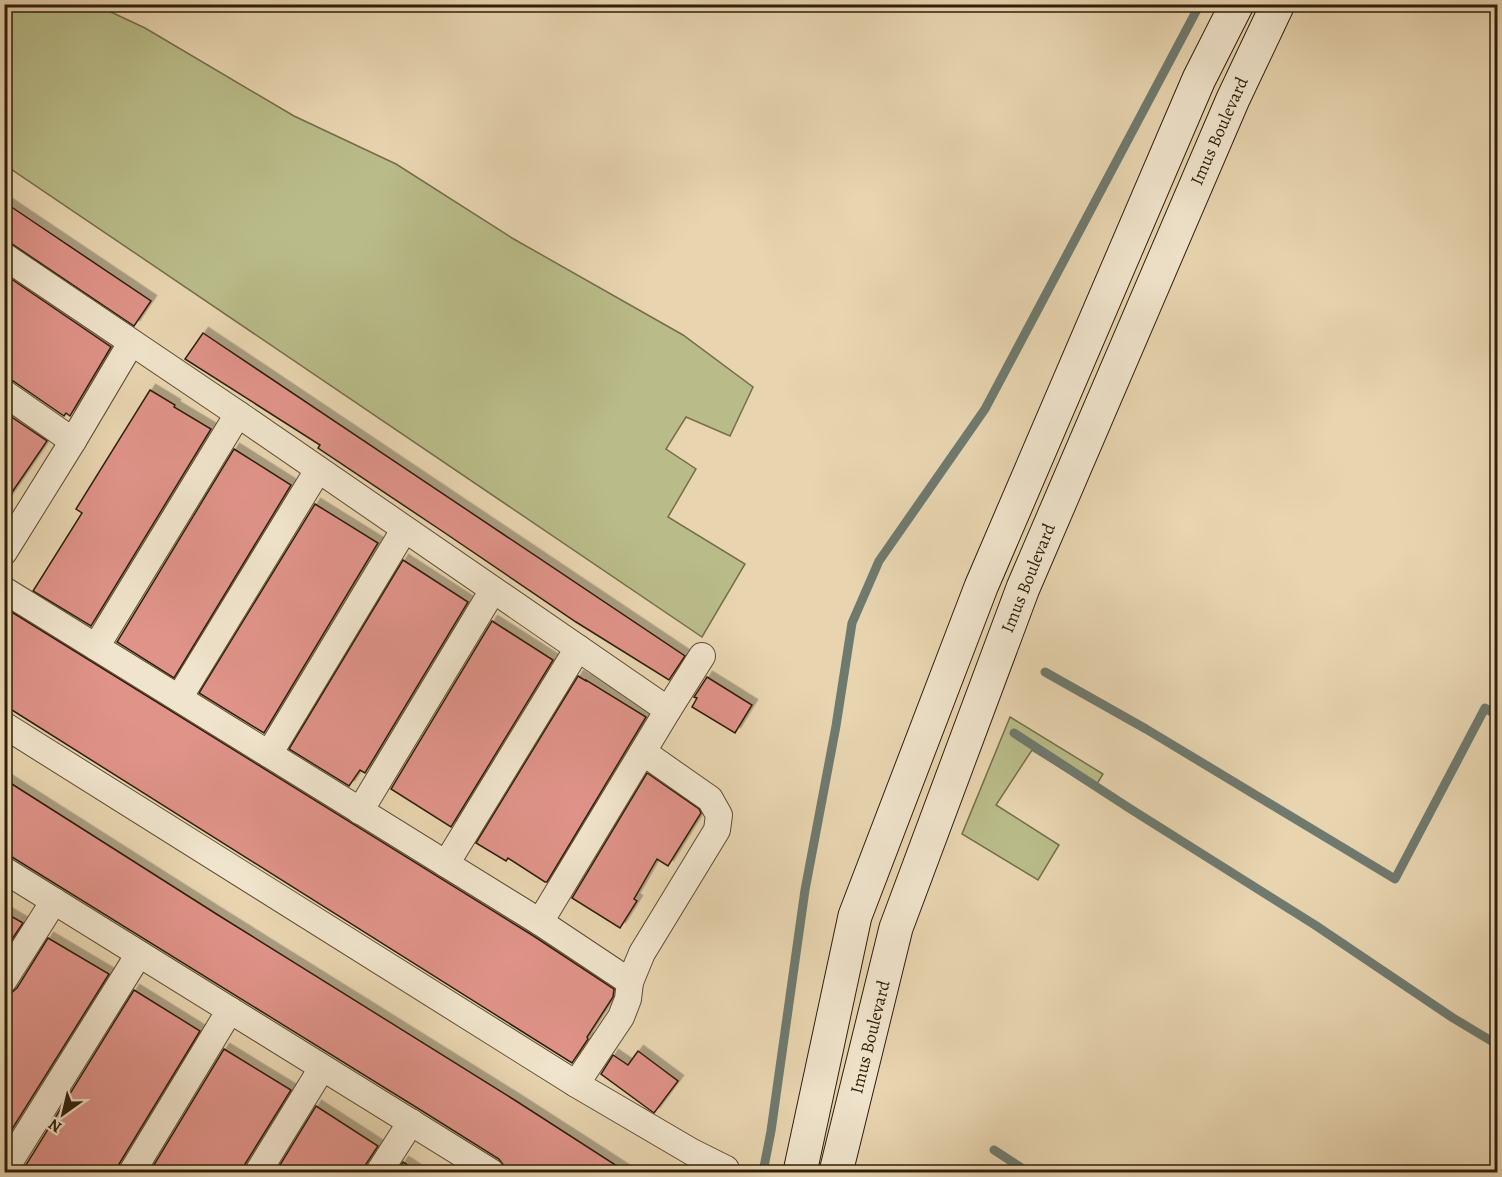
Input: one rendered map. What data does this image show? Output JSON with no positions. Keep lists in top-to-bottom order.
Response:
{
  "streets": {
    "main road": ["Imus Boulevard"]
  },
  "north": "bottom left"
}
